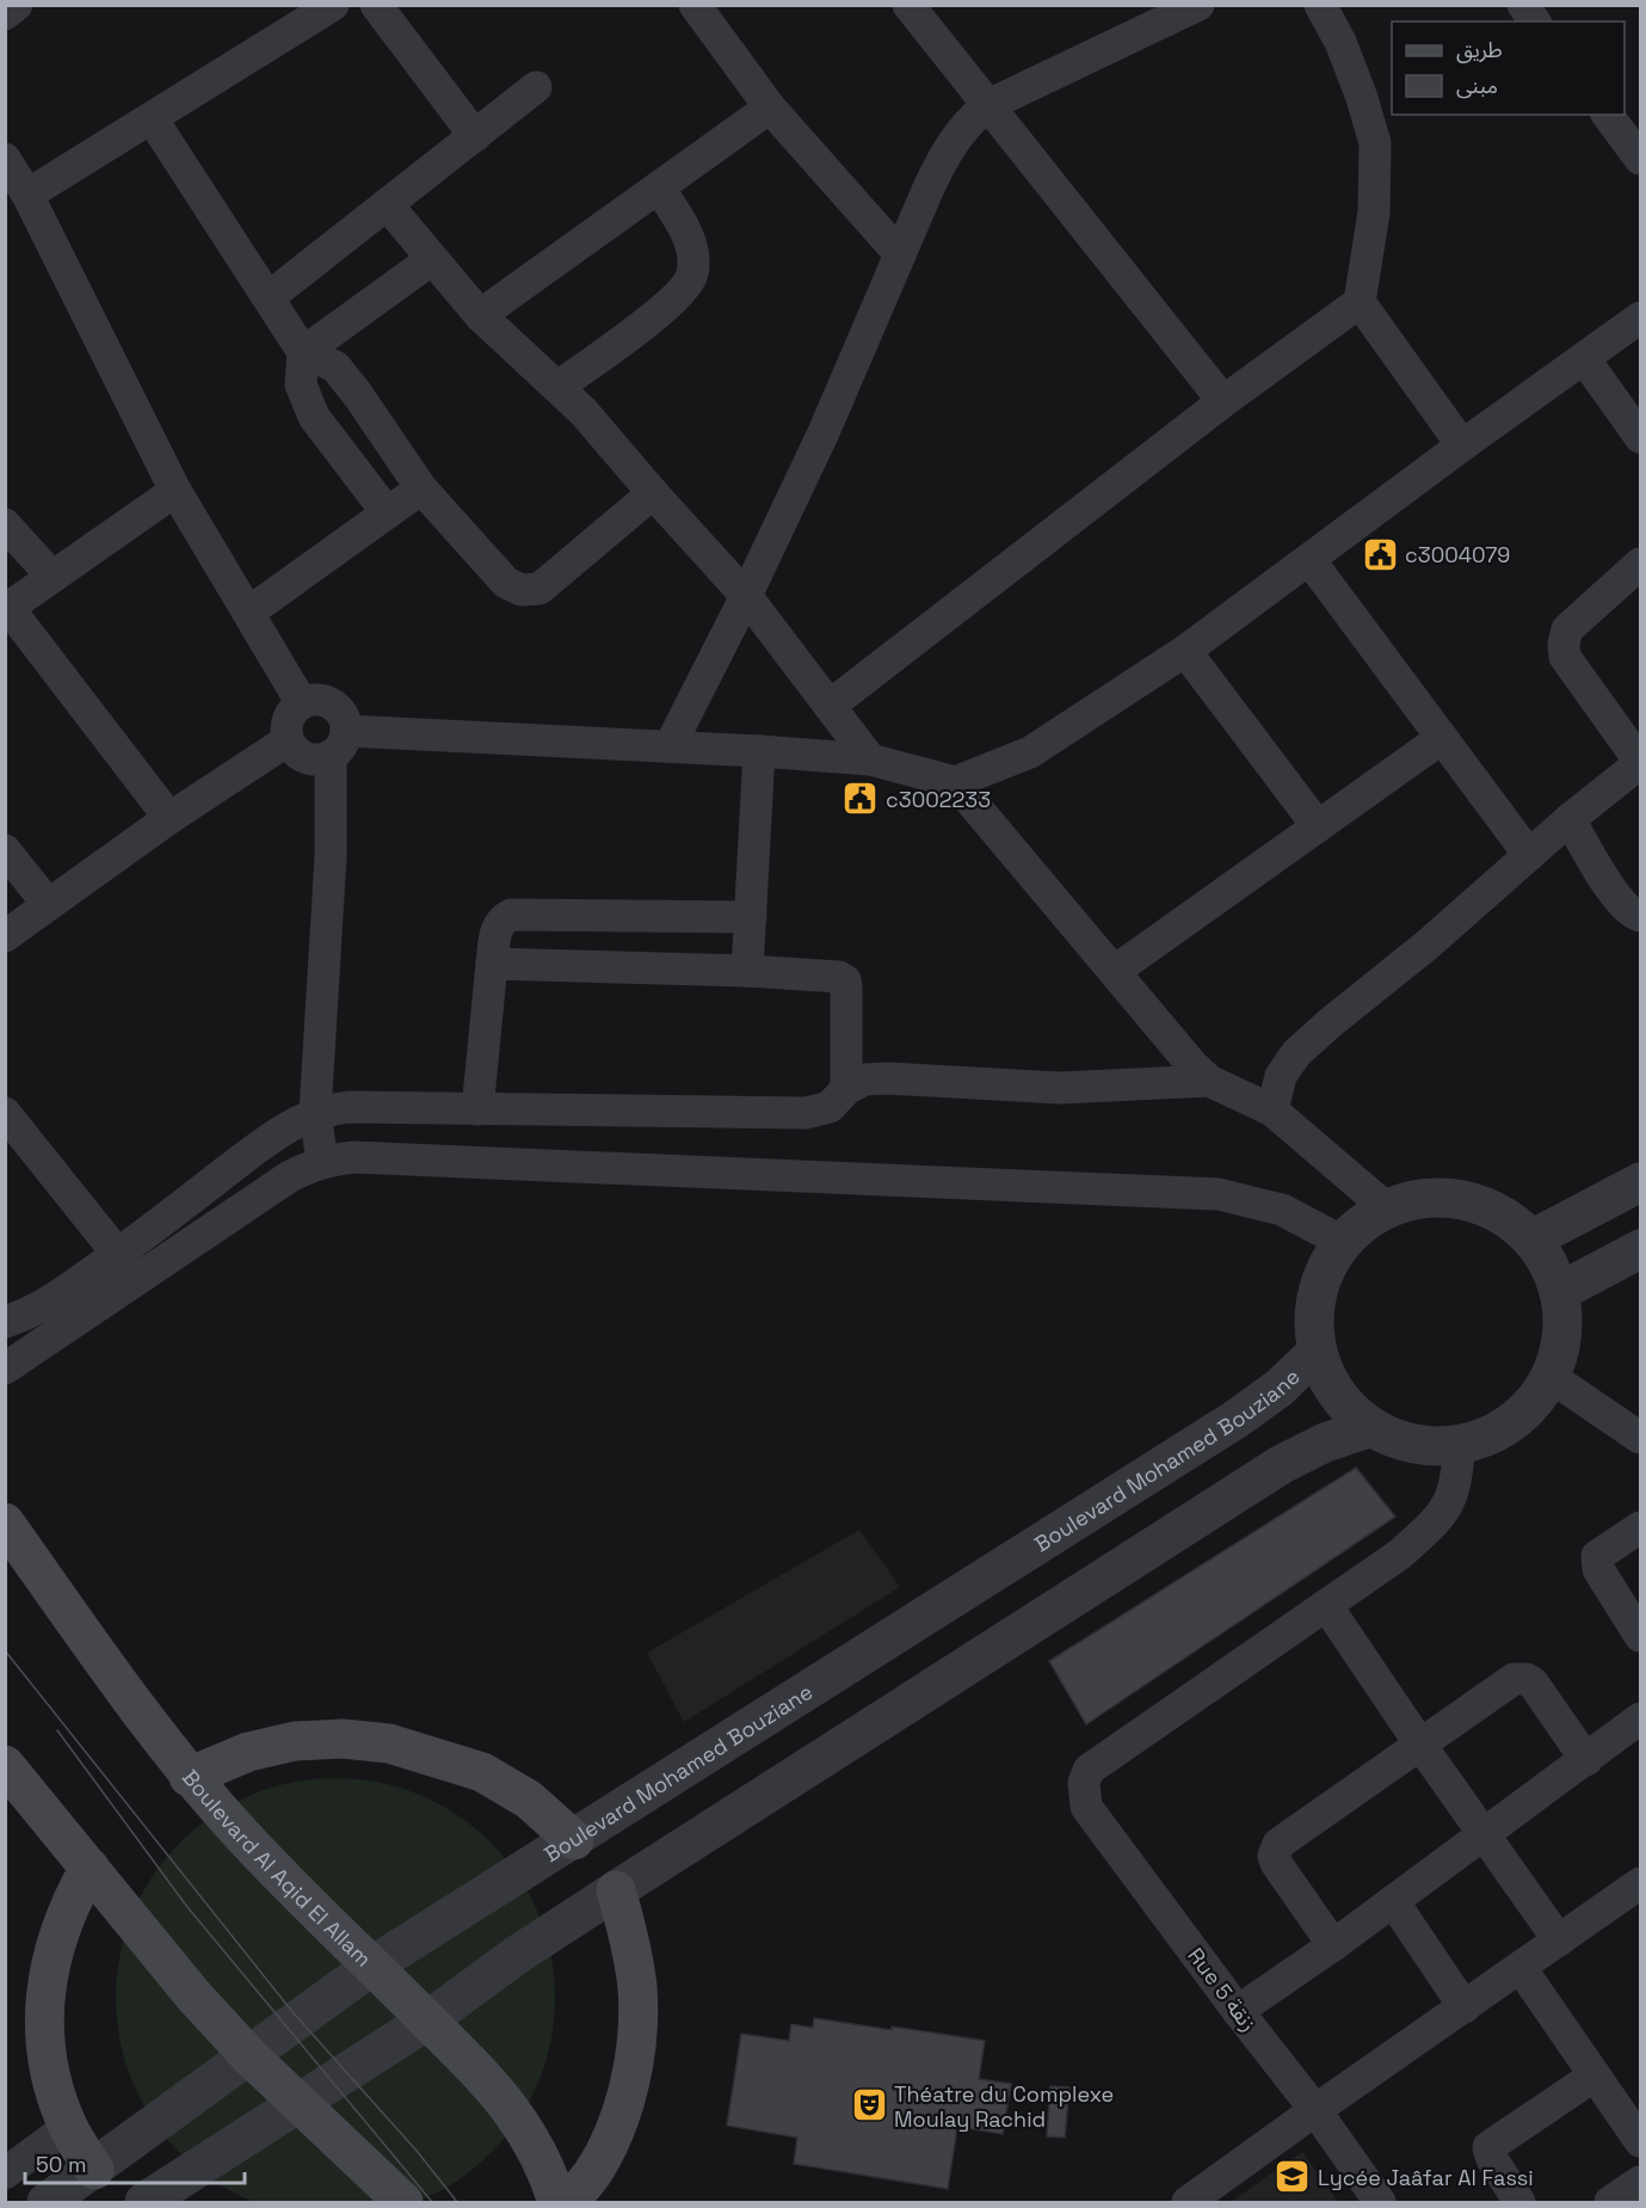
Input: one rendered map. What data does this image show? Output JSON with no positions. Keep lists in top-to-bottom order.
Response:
{
  "streets": {
    "main road": ["Boulevard Al Aqid El Allam"],
    "street": ["Boulevard Mohamed Bouziane", "Rue 5 زنقة"]
  },
  "crossings": [
    ["Boulevard Mohamed Bouziane", "Boulevard Al Aqid El Allam"]
  ],
  "places": {
    "public building": ["c3004079", "c3002233"],
    "theatre": ["Théatre du Complexe Moulay Rachid"],
    "school or university": ["Lycée Jaâfar Al Fassi"]
  },
  "legend": ["طريق", "مبنى"],
  "scale_bar": "50 m"
}
